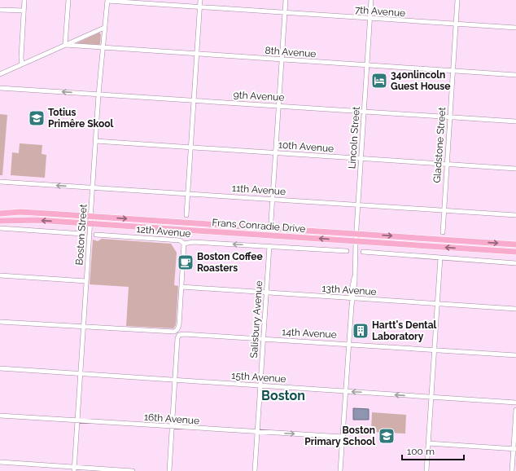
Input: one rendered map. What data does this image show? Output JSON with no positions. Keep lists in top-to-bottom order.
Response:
{
  "streets": {
    "main road": ["Frans Conradie Drive"],
    "street": [
      "7th Avenue",
      "8th Avenue",
      "9th Avenue",
      "Lincoln Street",
      "Gladstone Street",
      "10th Avenue",
      "11th Avenue",
      "12th Avenue",
      "Boston Street",
      "13th Avenue",
      "Salisbury Avenue",
      "14th Avenue",
      "15th Avenue",
      "16th Avenue"
    ]
  },
  "crossings": [
    ["7th Avenue", "Lincoln Street"],
    ["7th Avenue", "Gladstone Street"],
    ["7th Avenue", "Boston Street"],
    ["8th Avenue", "Lincoln Street"],
    ["8th Avenue", "Gladstone Street"],
    ["8th Avenue", "Boston Street"],
    ["9th Avenue", "Lincoln Street"],
    ["9th Avenue", "Gladstone Street"],
    ["9th Avenue", "Boston Street"],
    ["Lincoln Street", "10th Avenue"],
    ["Lincoln Street", "11th Avenue"],
    ["Lincoln Street", "Frans Conradie Drive"],
    ["Lincoln Street", "13th Avenue"],
    ["Lincoln Street", "14th Avenue"],
    ["Lincoln Street", "15th Avenue"],
    ["Lincoln Street", "16th Avenue"],
    ["Gladstone Street", "10th Avenue"],
    ["Gladstone Street", "11th Avenue"],
    ["10th Avenue", "Boston Street"],
    ["11th Avenue", "Boston Street"],
    ["Frans Conradie Drive", "Boston Street"],
    ["12th Avenue", "Salisbury Avenue"],
    ["Boston Street", "15th Avenue"],
    ["Boston Street", "16th Avenue"],
    ["13th Avenue", "Salisbury Avenue"],
    ["Salisbury Avenue", "14th Avenue"],
    ["Salisbury Avenue", "15th Avenue"],
    ["Salisbury Avenue", "16th Avenue"],
    ["14th Avenue", "15th Avenue"]
  ],
  "districts": ["Boston"],
  "places": {
    "hotel": ["34onlincoln Guest House"],
    "school or university": ["Totius Primêre Skool", "Boston Primary School"],
    "cafe": ["Boston Coffee Roasters"],
    "building": ["Hartt's Dental Laboratory"]
  },
  "scale_bar": "100 m"
}
